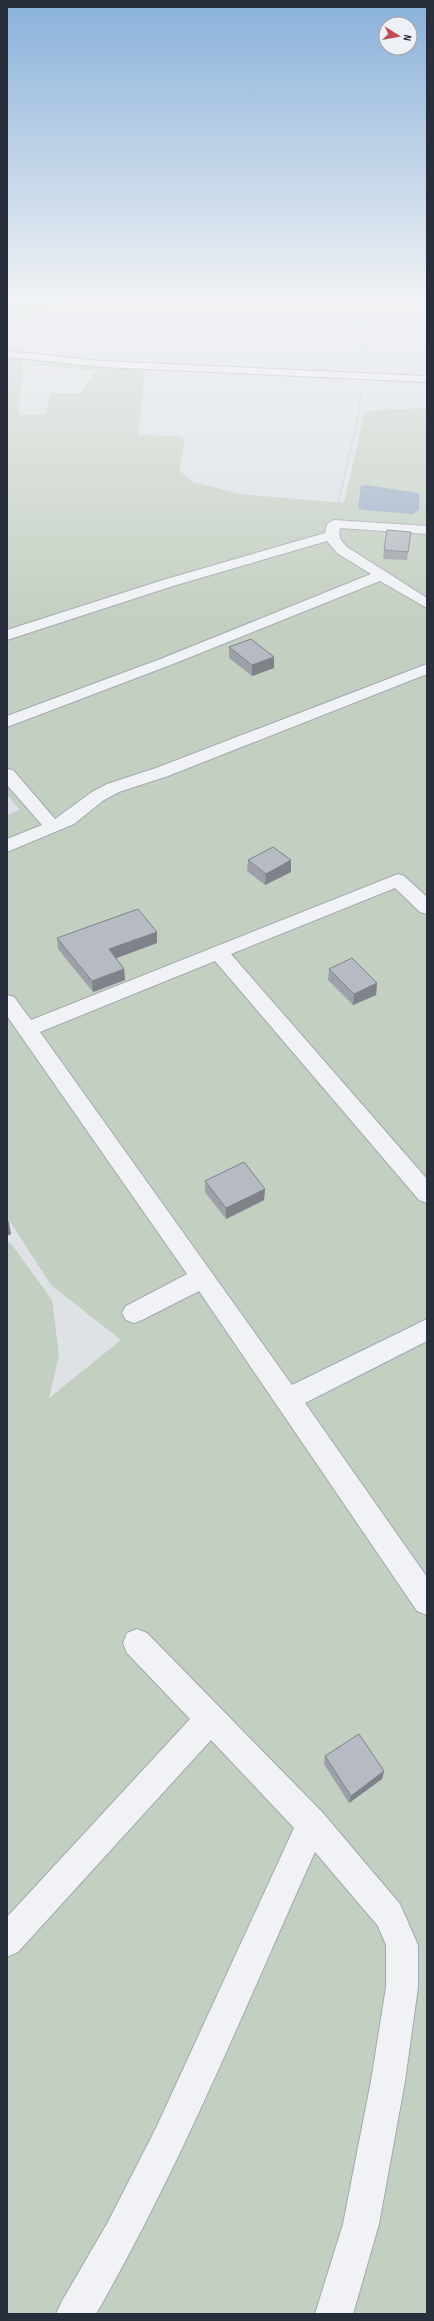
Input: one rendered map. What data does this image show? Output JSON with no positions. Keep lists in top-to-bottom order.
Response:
{
  "north": "right"
}
